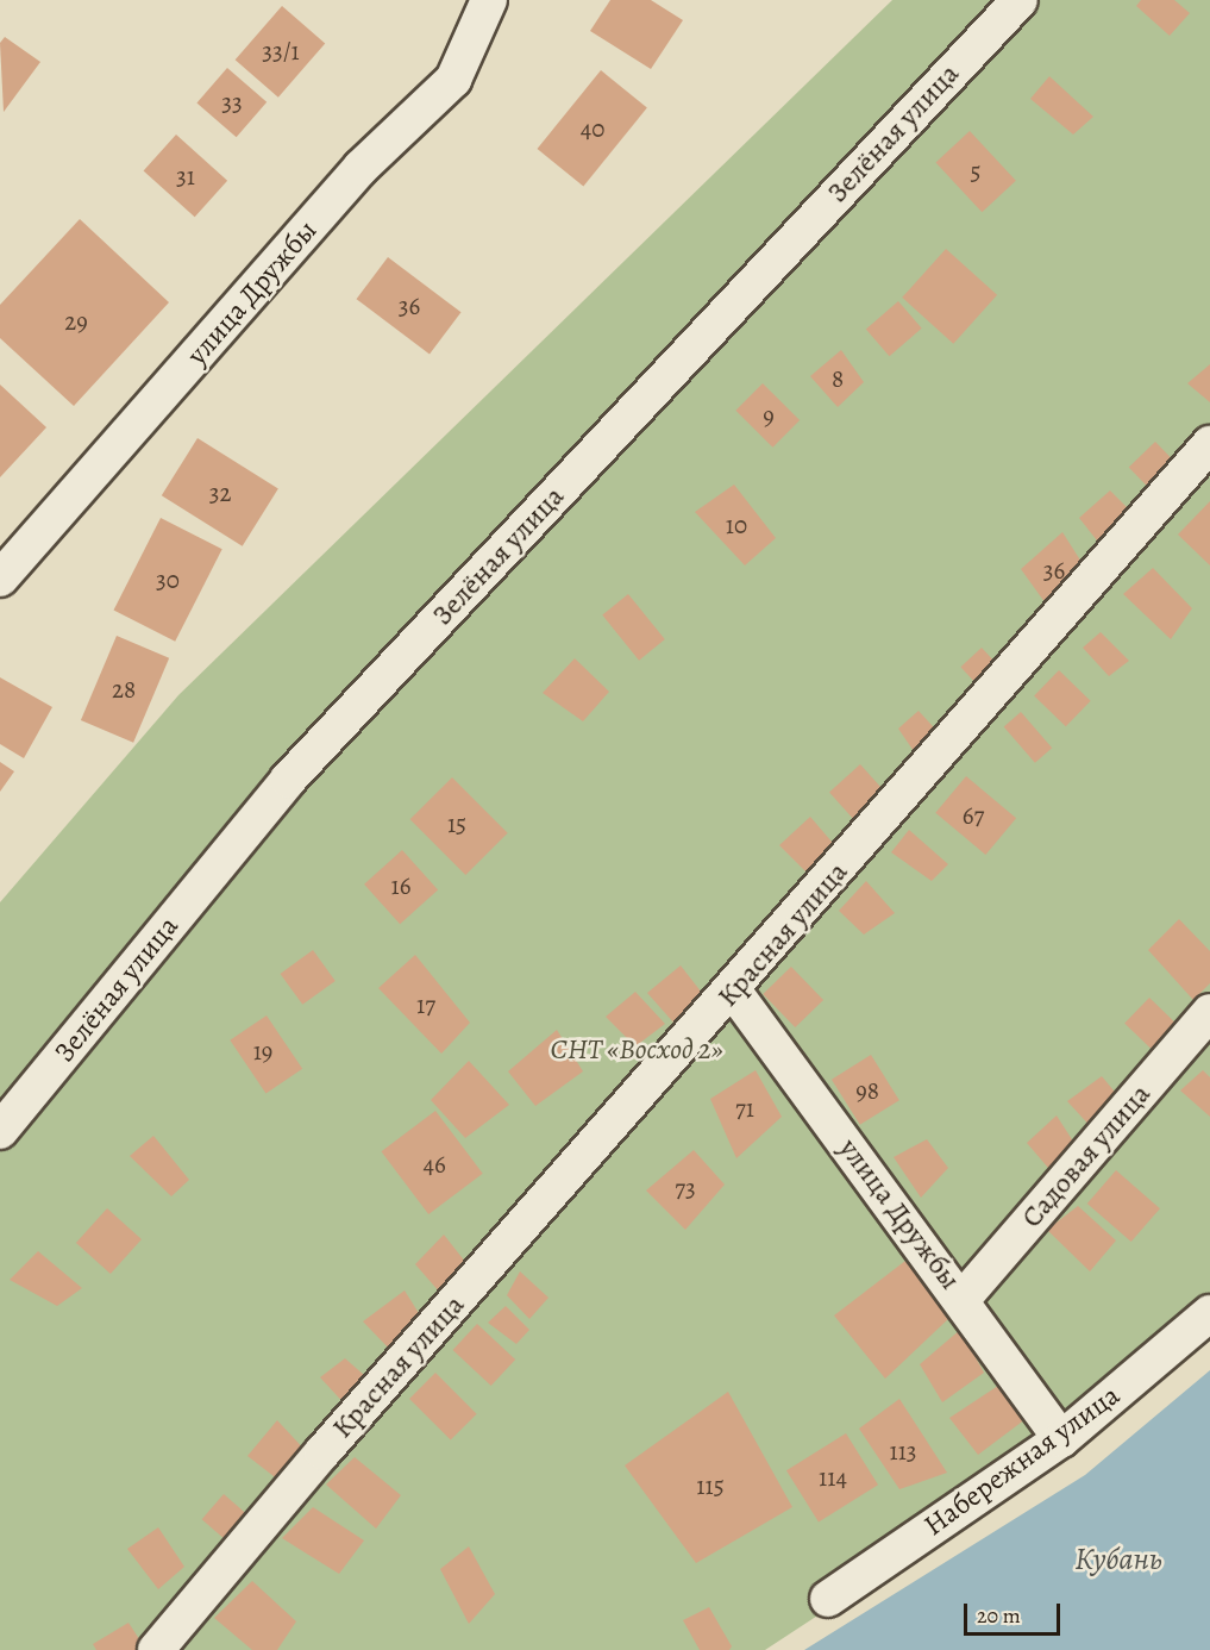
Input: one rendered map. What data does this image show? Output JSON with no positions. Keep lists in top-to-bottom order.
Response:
{
  "streets": {
    "street": [
      "Зелёная улица",
      "улица Дружбы",
      "Красная улица",
      "Садовая улица",
      "Набережная улица"
    ]
  },
  "crossings": [
    ["улица Дружбы", "Красная улица"],
    ["улица Дружбы", "Садовая улица"],
    ["улица Дружбы", "Набережная улица"]
  ],
  "water": ["Кубань"],
  "parks": ["СНТ «Восход 2»"],
  "house_numbers": [
    "33/1",
    "33",
    "40",
    "5",
    "31",
    "36",
    "29",
    "8",
    "9",
    "32",
    "10",
    "36",
    "30",
    "28",
    "67",
    "15",
    "16",
    "17",
    "19",
    "98",
    "71",
    "46",
    "73",
    "113",
    "114",
    "115"
  ],
  "scale_bar": "20 m"
}
